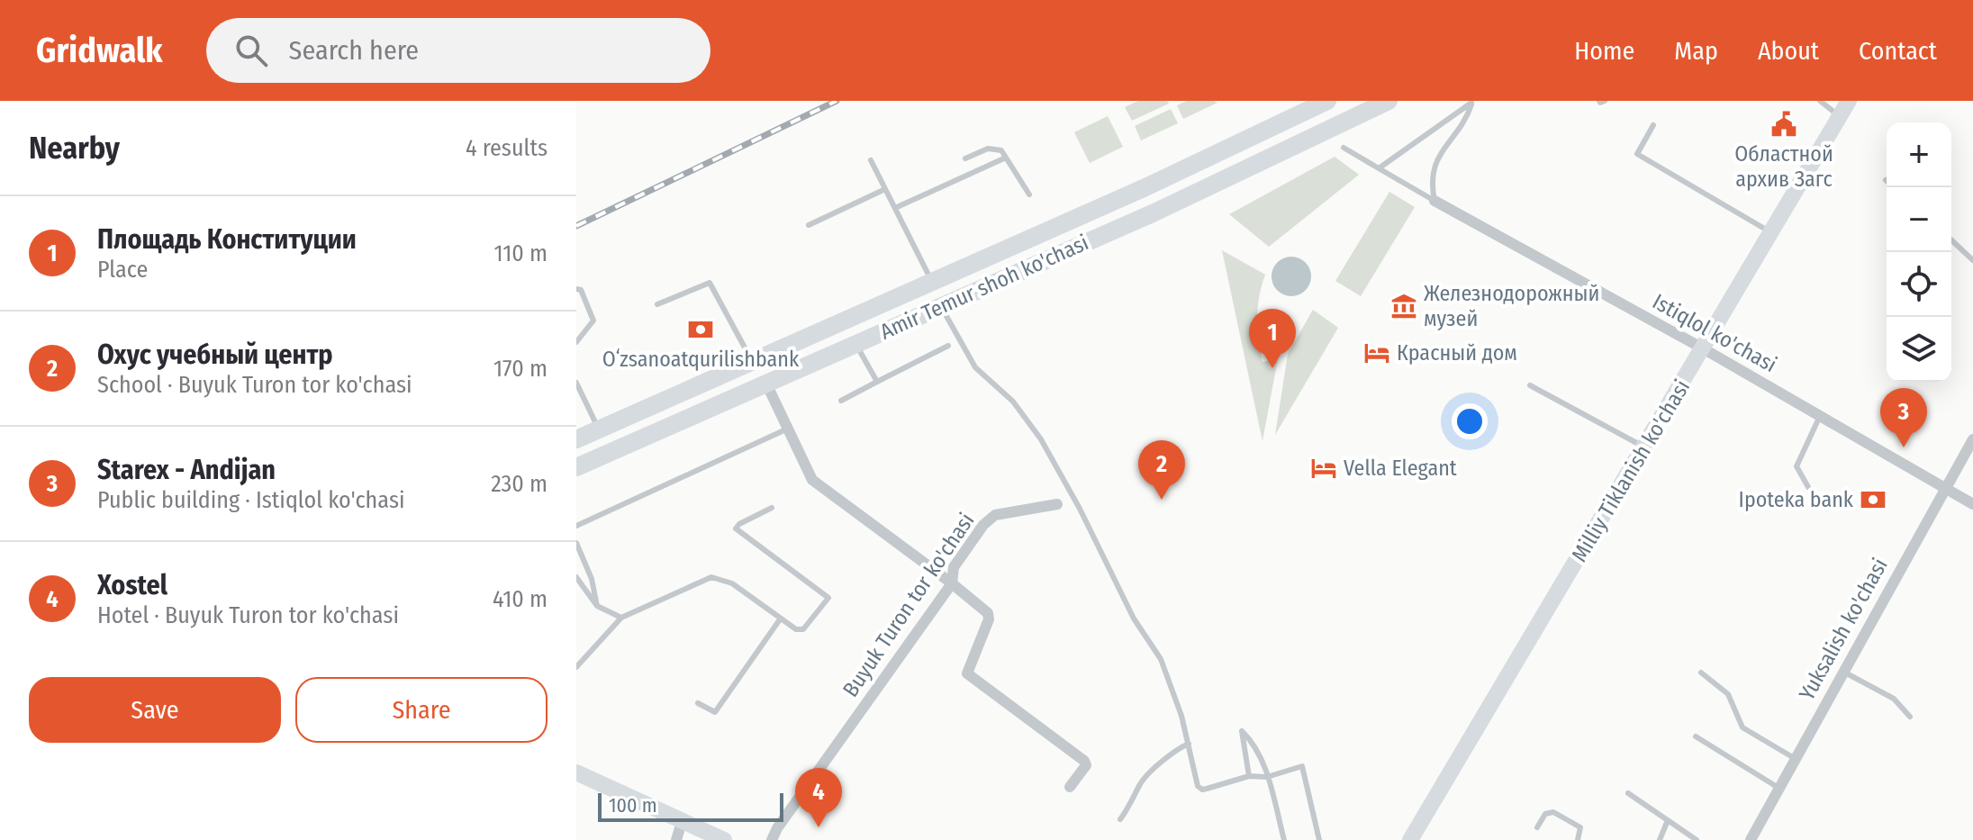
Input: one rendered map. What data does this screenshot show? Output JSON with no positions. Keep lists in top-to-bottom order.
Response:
{
  "streets": {
    "main road": ["Amir Temur shoh ko'chasi"],
    "street": [
      "Istiqlol ko'chasi",
      "Milliy Tiklanish ko'chasi",
      "Buyuk Turon tor ko'chasi",
      "Yuksalish ko'chasi"
    ]
  },
  "crossings": [
    ["Istiqlol ko'chasi", "Milliy Tiklanish ko'chasi"],
    ["Istiqlol ko'chasi", "Yuksalish ko'chasi"]
  ],
  "places": {
    "public building": ["Областной архив Загс"],
    "museum": ["Железнодорожный музей"],
    "bank": ["Oʻzsanoatqurilishbank", "Ipoteka bank"],
    "hotel": ["Красный дом", "Vella Elegant"]
  },
  "scale_bar": "100 m",
  "page": {
    "header": "Gridwalk",
    "search": "Search here",
    "nav": [
      "Home",
      "Map",
      "About",
      "Contact"
    ],
    "heading": ["Nearby", "4 results"],
    "map_buttons": ["+", "−"],
    "list": [
      {
        "mark": "1",
        "name": "Площадь Конституции",
        "note": "Place",
        "value": "110 m"
      },
      {
        "mark": "2",
        "name": "Охус учебный центр",
        "note": "School · Buyuk Turon tor ko'chasi",
        "value": "170 m"
      },
      {
        "mark": "3",
        "name": "Starex - Andijan",
        "note": "Public building · Istiqlol ko'chasi",
        "value": "230 m"
      },
      {
        "mark": "4",
        "name": "Xostel",
        "note": "Hotel · Buyuk Turon tor ko'chasi",
        "value": "410 m"
      }
    ],
    "pins": [
      "1",
      "3",
      "2",
      "4"
    ],
    "buttons": ["Save", "Share"],
    "scale": "100 m"
  }
}
